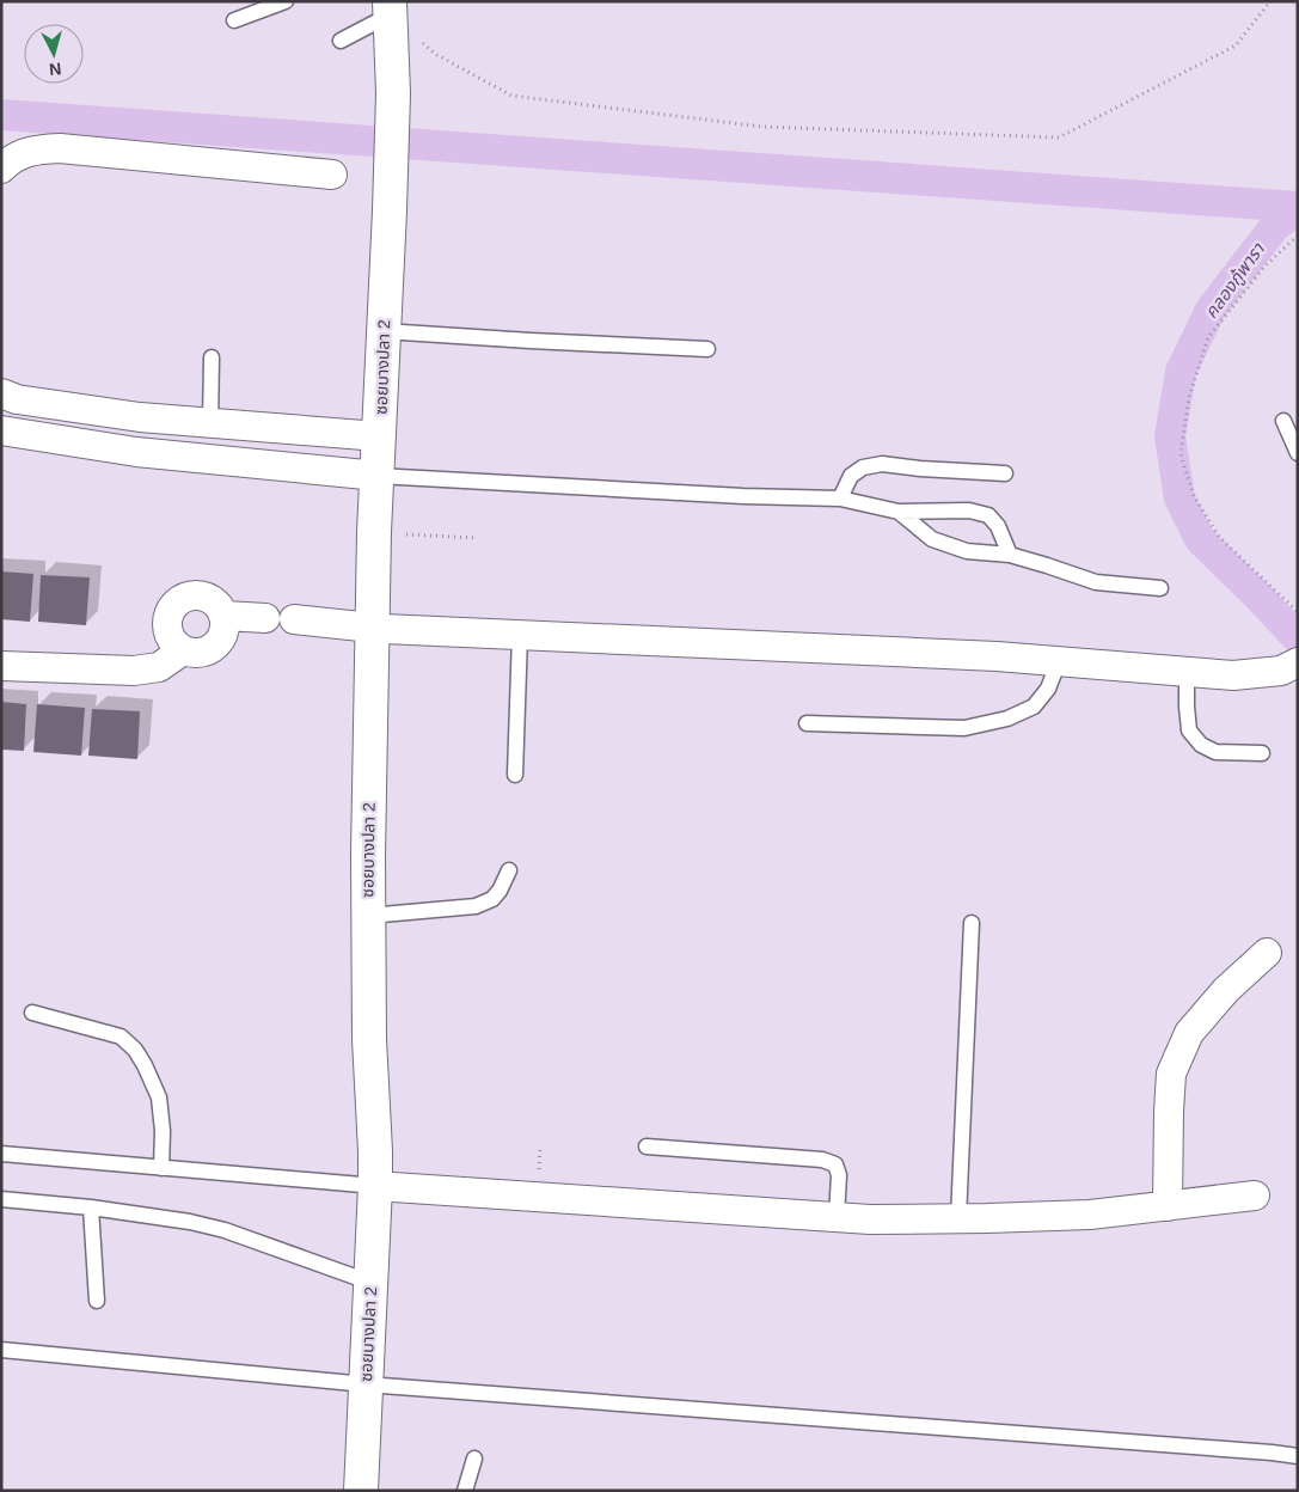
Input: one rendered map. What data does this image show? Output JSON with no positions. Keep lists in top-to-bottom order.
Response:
{
  "streets": {
    "street": ["ซอยบางปลา 2"]
  },
  "water": ["คลองกู้พารา"],
  "north": "bottom"
}
